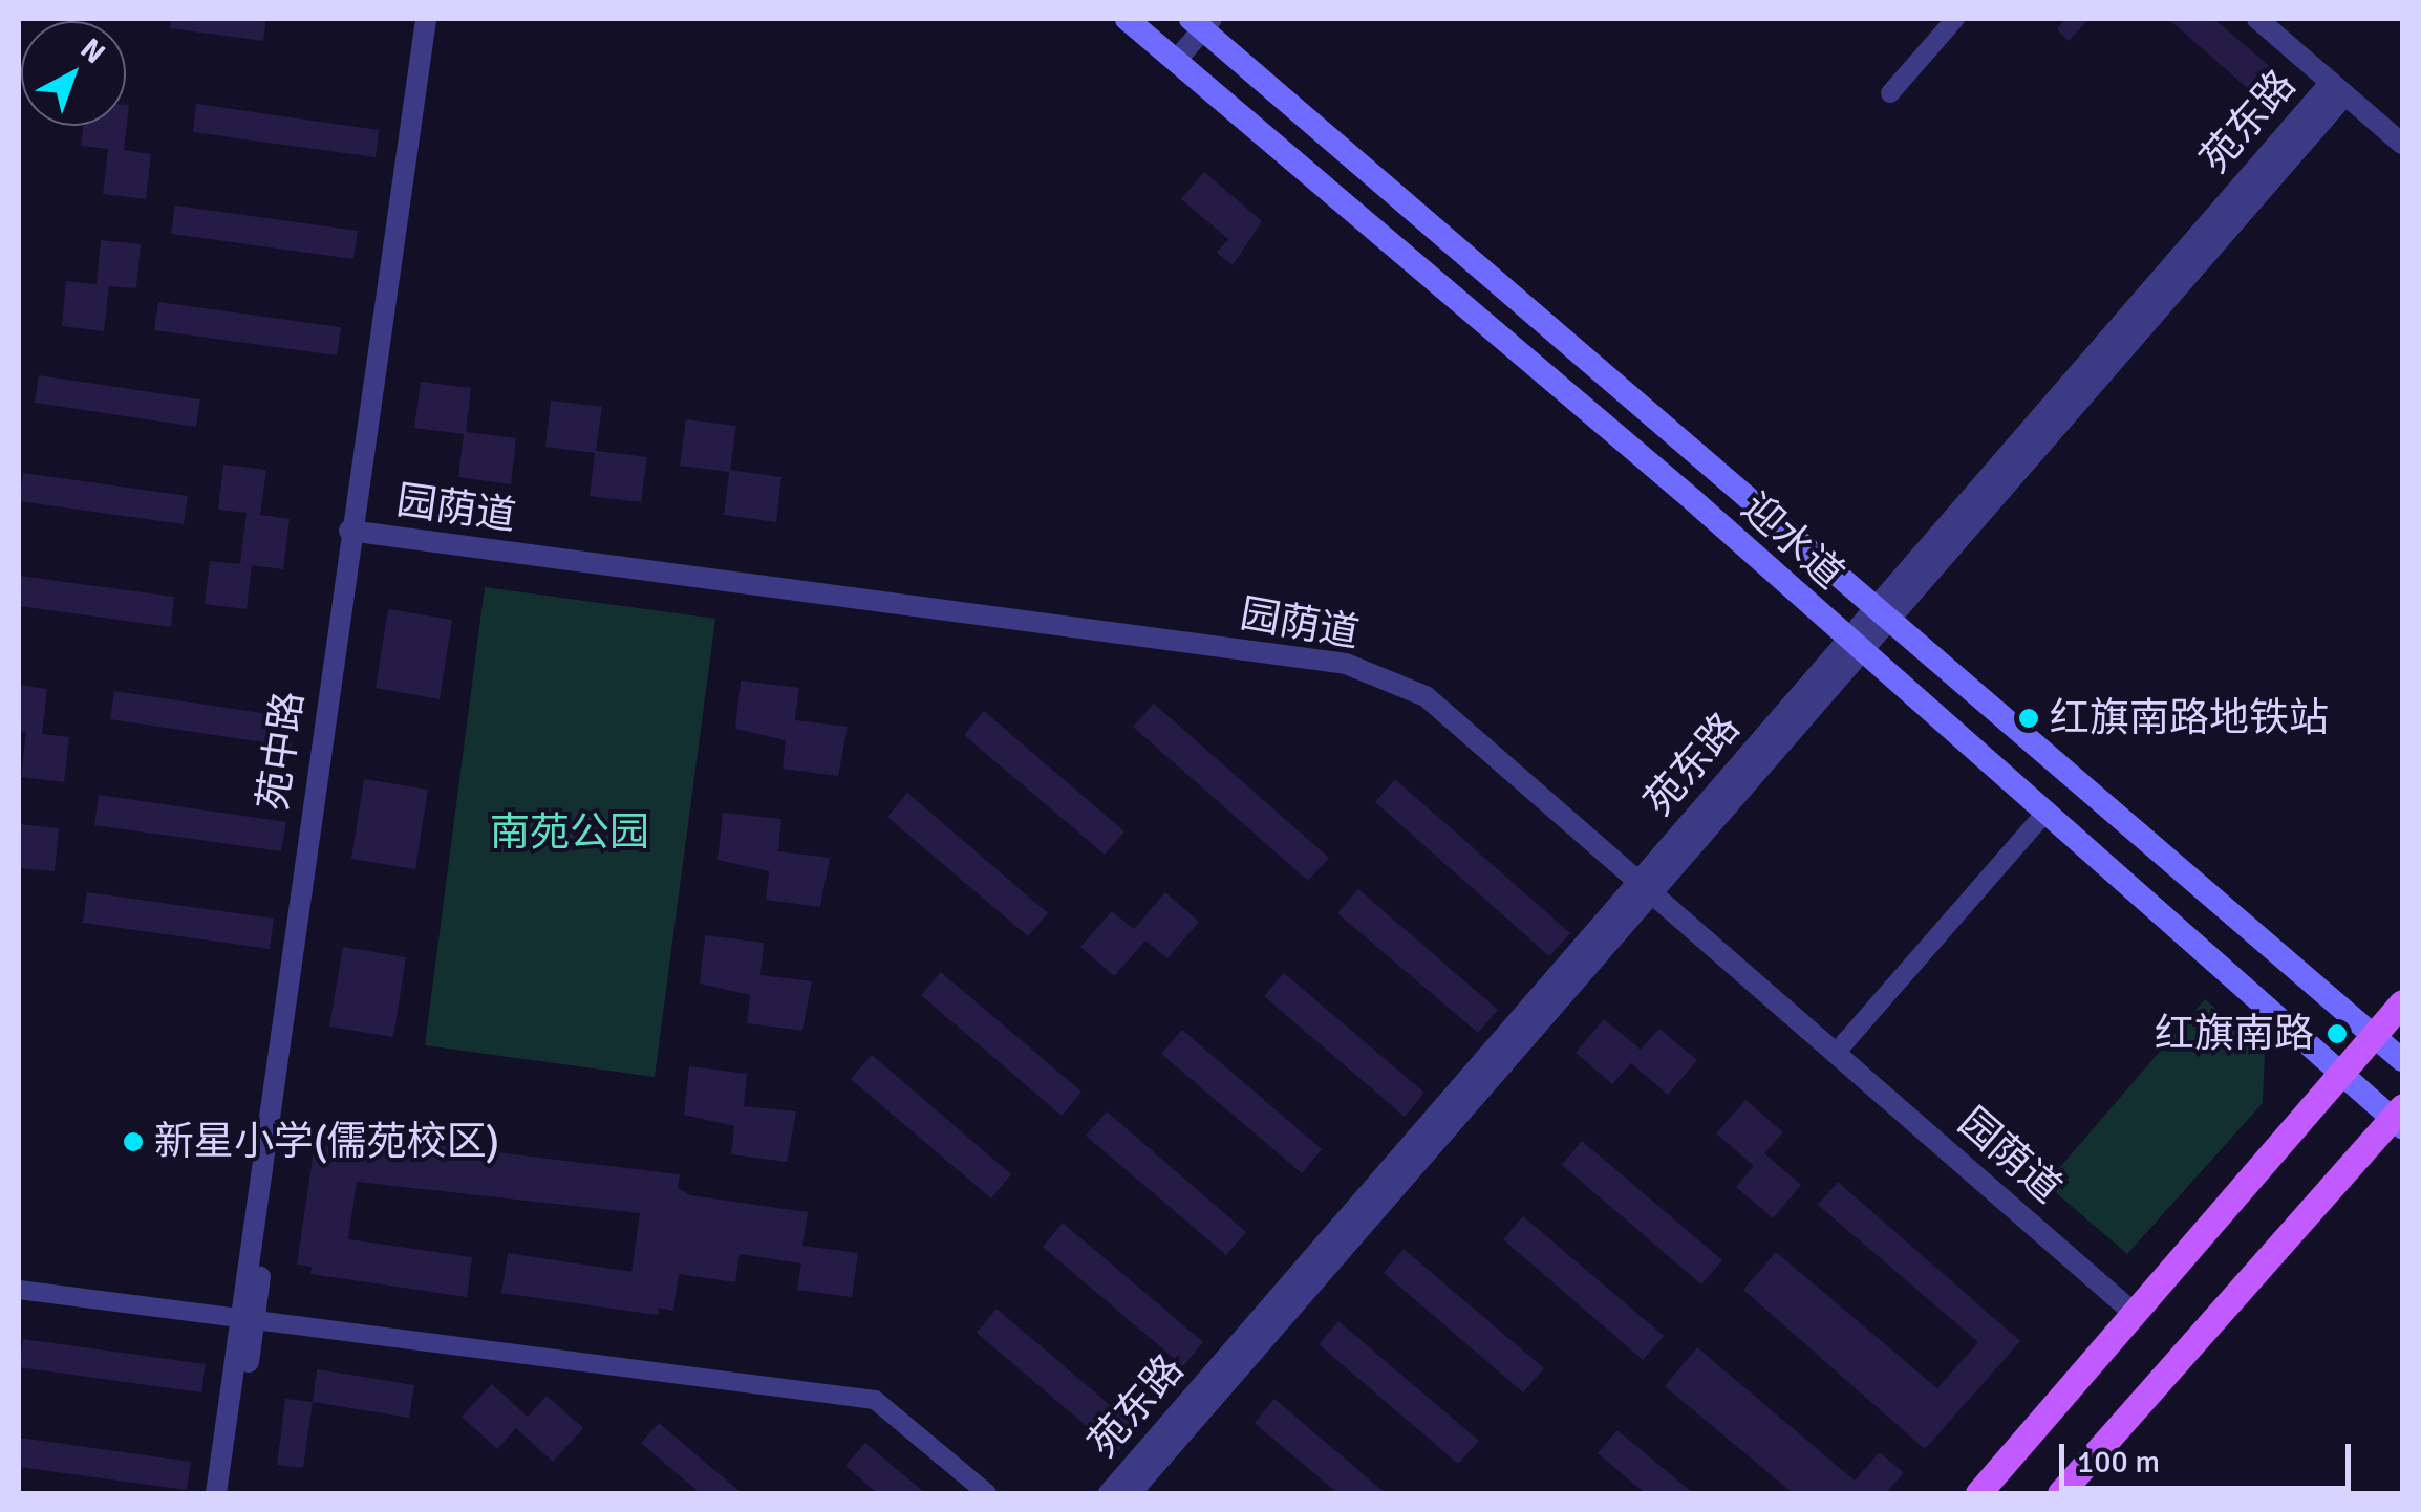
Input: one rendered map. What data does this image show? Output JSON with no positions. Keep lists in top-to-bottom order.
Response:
{
  "streets": {
    "main road": ["迎水道"],
    "street": ["苑东路", "园荫道", "苑中路"]
  },
  "crossings": [
    ["苑东路", "园荫道"],
    ["苑东路", "迎水道"],
    ["园荫道", "苑中路"]
  ],
  "parks": ["南苑公园"],
  "places": ["红旗南路地铁站", "红旗南路", "新星小学(儒苑校区)"],
  "scale_bar": "100 m",
  "north": "top right"
}
